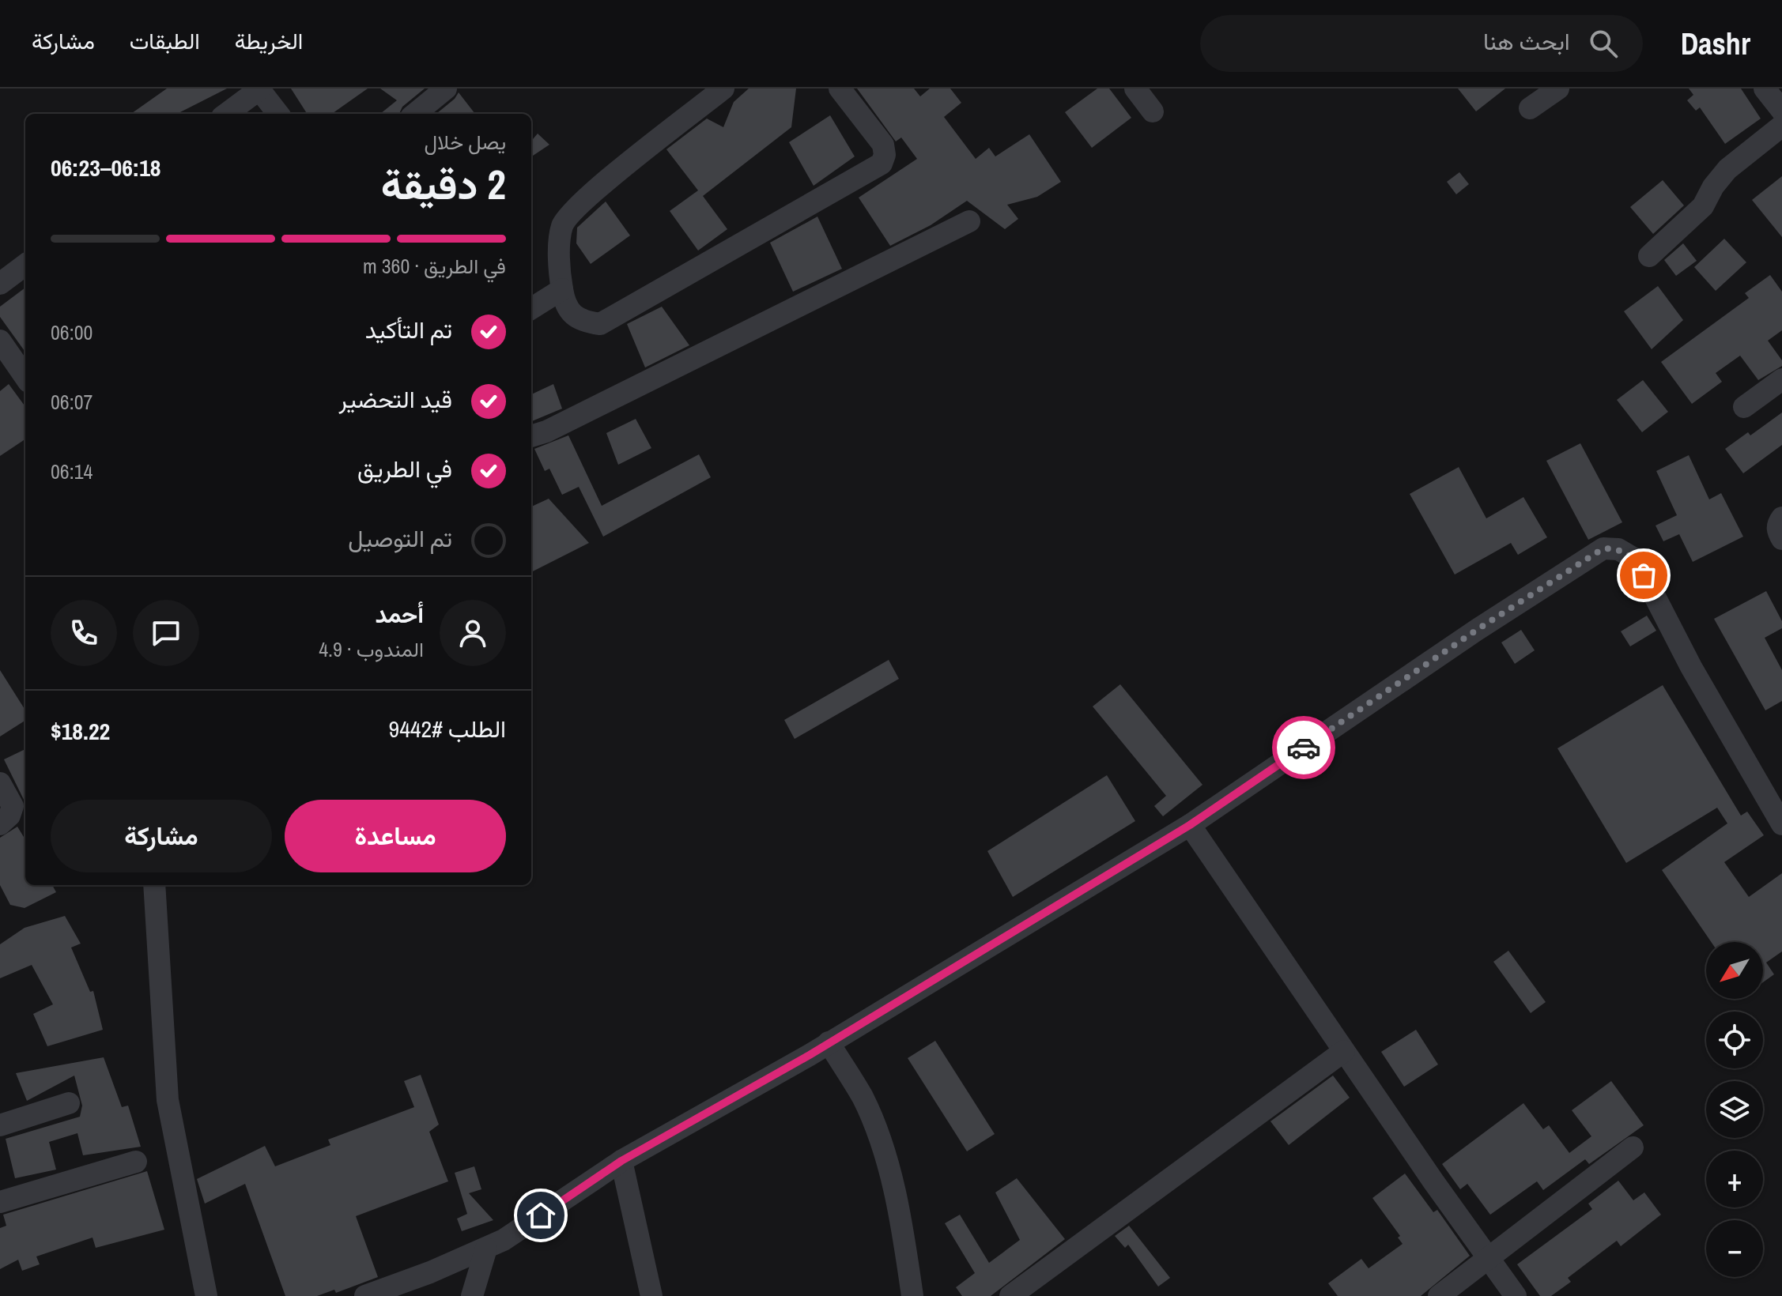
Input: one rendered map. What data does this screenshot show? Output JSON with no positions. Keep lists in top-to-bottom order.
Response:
{
  "north": "bottom left",
  "page": {
    "header": "Dashr",
    "search": "ابحث هنا",
    "nav": ["الخريطة", "الطبقات", "مشاركة"],
    "heading": ["2 دقيقة", "يصل خلال", "06:18–06:23"],
    "panel": [
      "أحمد",
      "المندوب · 4.9",
      "الطلب #9442",
      "$18.22"
    ],
    "bar": "في الطريق · 360 m",
    "list": [
      ["تم التأكيد", "06:00"],
      ["قيد التحضير", "06:07"],
      ["في الطريق", "06:14"],
      "تم التوصيل"
    ],
    "buttons": ["مساعدة", "مشاركة"],
    "map_buttons": ["+", "−"]
  }
}
